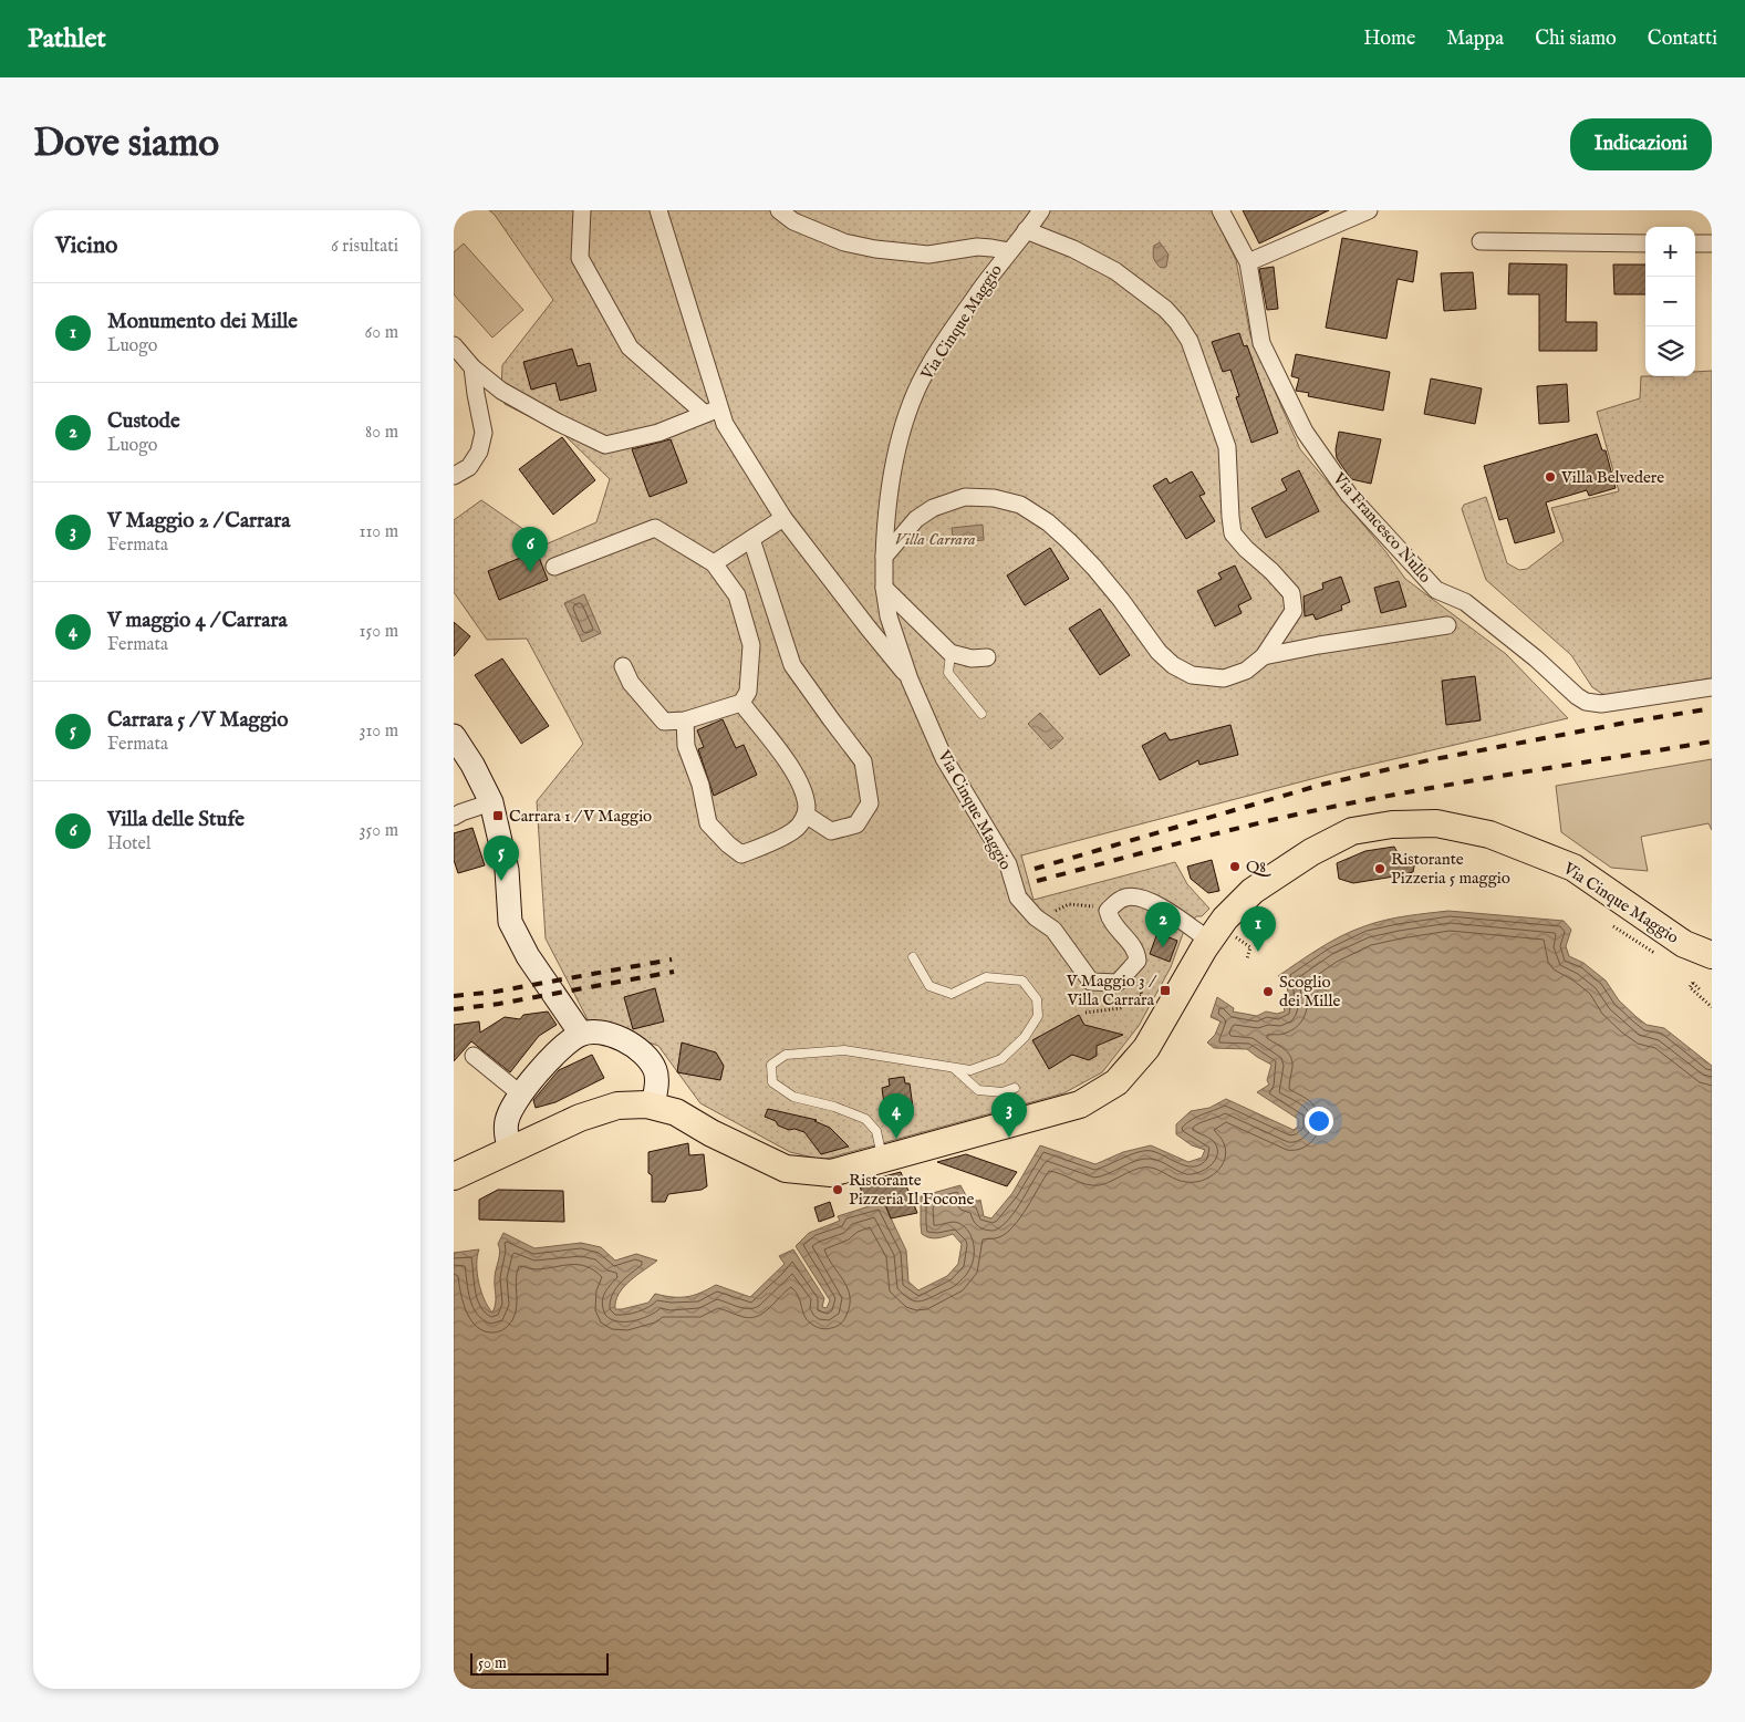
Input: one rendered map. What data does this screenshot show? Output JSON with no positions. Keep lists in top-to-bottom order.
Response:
{
  "streets": {
    "main road": ["Via Cinque Maggio"],
    "street": ["Via Francesco Nullo"]
  },
  "parks": ["Villa Carrara"],
  "places": {
    "other": [
      "Villa Belvedere",
      "Q8",
      "Ristorante Pizzeria 5 maggio",
      "Scoglio dei Mille",
      "Ristorante Pizzeria Il Focone"
    ],
    "transit": ["Carrara 1 / V Maggio", "V Maggio 3 / Villa Carrara"]
  },
  "scale_bar": "50 m",
  "page": {
    "header": "Pathlet",
    "nav": [
      "Home",
      "Mappa",
      "Chi siamo",
      "Contatti"
    ],
    "buttons": "Indicazioni",
    "title": "Dove siamo",
    "heading": ["Vicino", "6 risultati"],
    "map_buttons": ["+", "−"],
    "list": [
      {
        "mark": "1",
        "name": "Monumento dei Mille",
        "note": "Luogo",
        "value": "60 m"
      },
      {
        "mark": "2",
        "name": "Custode",
        "note": "Luogo",
        "value": "80 m"
      },
      {
        "mark": "3",
        "name": "V Maggio 2 / Carrara",
        "note": "Fermata",
        "value": "110 m"
      },
      {
        "mark": "4",
        "name": "V maggio 4 / Carrara",
        "note": "Fermata",
        "value": "150 m"
      },
      {
        "mark": "5",
        "name": "Carrara 5 / V Maggio",
        "note": "Fermata",
        "value": "310 m"
      },
      {
        "mark": "6",
        "name": "Villa delle Stufe",
        "note": "Hotel",
        "value": "350 m"
      }
    ],
    "pins": [
      "6",
      "5",
      "2",
      "1",
      "3",
      "4"
    ],
    "scale": "50 m"
  }
}
